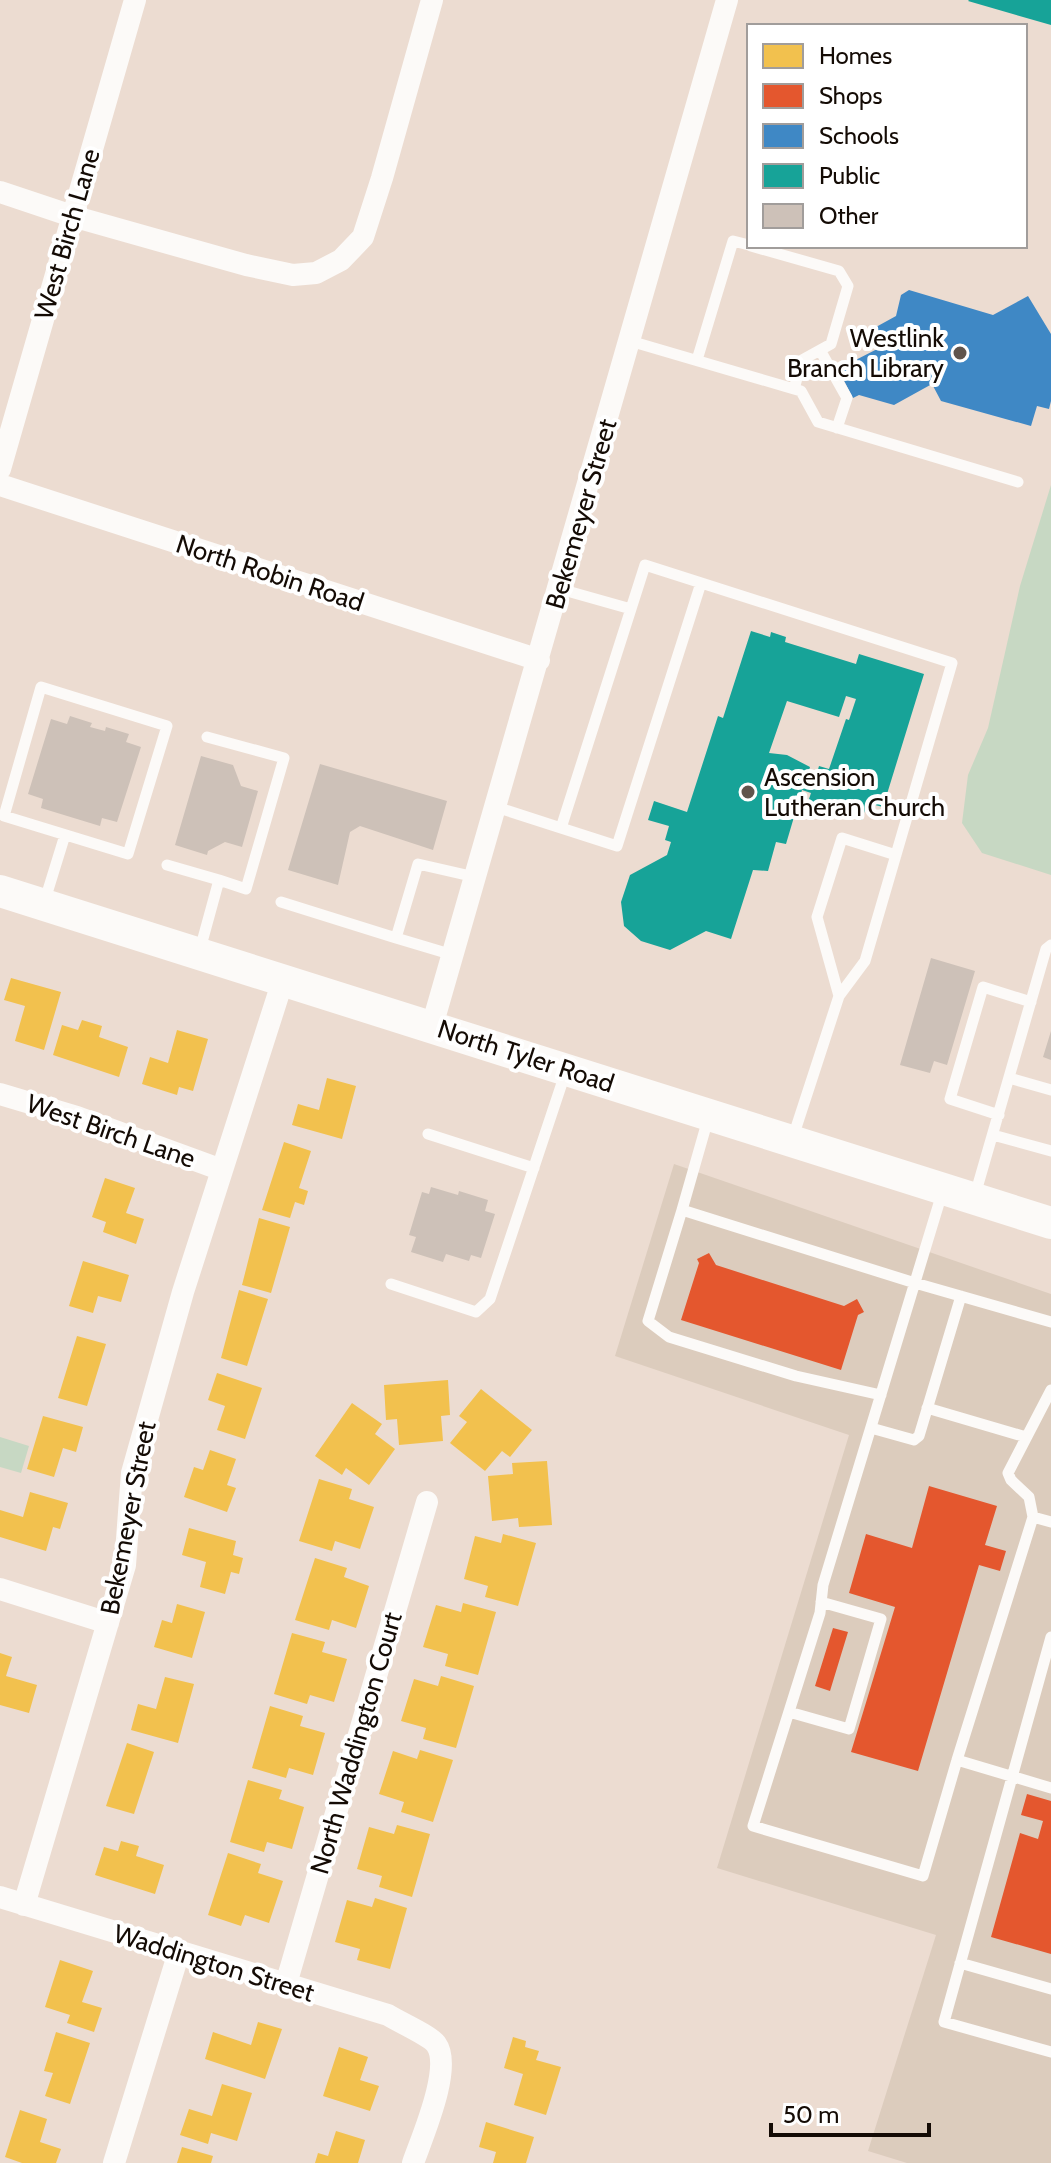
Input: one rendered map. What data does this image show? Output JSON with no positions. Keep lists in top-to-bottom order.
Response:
{
  "streets": {
    "main road": ["North Tyler Road"],
    "street": [
      "West Birch Lane",
      "Bekemeyer Street",
      "North Robin Road",
      "North Waddington Court",
      "Waddington Street"
    ]
  },
  "crossings": [
    ["West Birch Lane", "Bekemeyer Street"],
    ["Bekemeyer Street", "North Robin Road"],
    ["Bekemeyer Street", "North Tyler Road"],
    ["Bekemeyer Street", "Waddington Street"],
    ["North Waddington Court", "Waddington Street"]
  ],
  "places": ["Westlink Branch Library", "Ascension Lutheran Church"],
  "legend": [
    "Homes",
    "Shops",
    "Schools",
    "Public",
    "Other"
  ],
  "scale_bar": "50 m"
}
